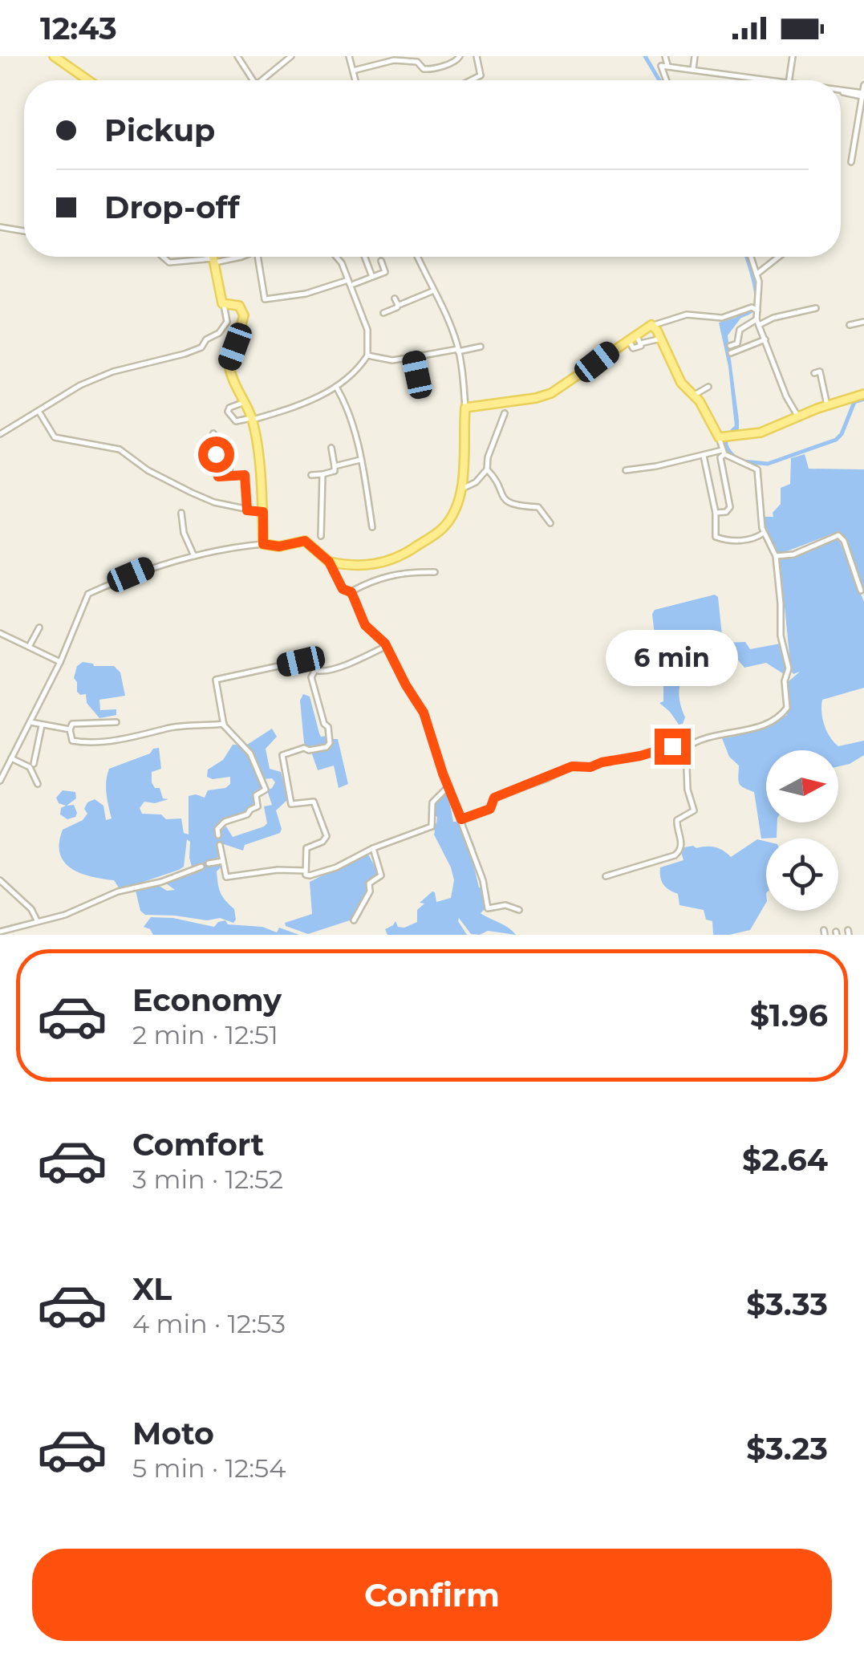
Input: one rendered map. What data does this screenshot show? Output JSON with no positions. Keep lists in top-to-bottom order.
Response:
{
  "north": "right",
  "page": {
    "status": "12:43",
    "banner": ["Pickup", "Drop-off"],
    "bubble": "6 min",
    "list": [
      {
        "name": "Economy",
        "note": "2 min · 12:51",
        "value": "$1.96"
      },
      {
        "name": "Comfort",
        "note": "3 min · 12:52",
        "value": "$2.64"
      },
      {
        "name": "XL",
        "note": "4 min · 12:53",
        "value": "$3.33"
      },
      {
        "name": "Moto",
        "note": "5 min · 12:54",
        "value": "$3.23"
      }
    ],
    "buttons": "Confirm"
  }
}
